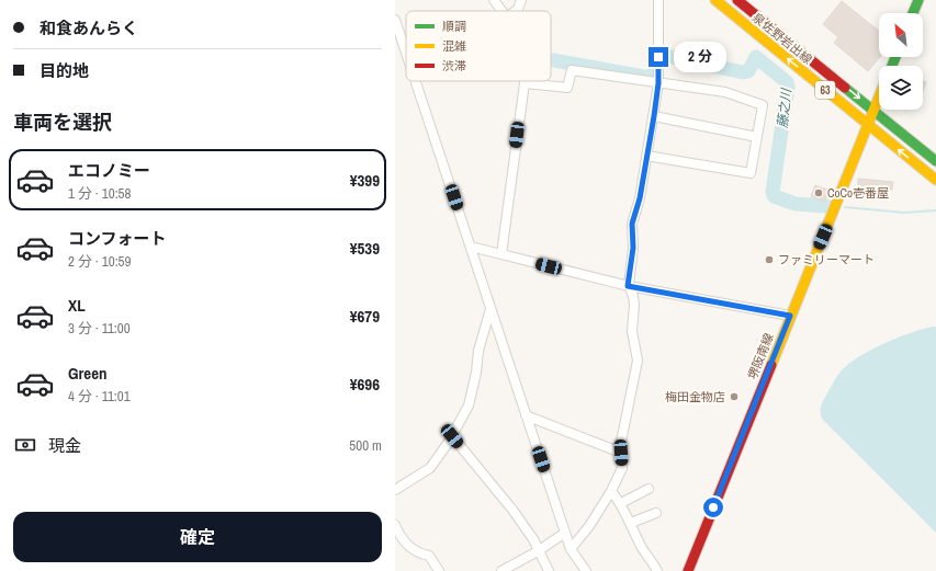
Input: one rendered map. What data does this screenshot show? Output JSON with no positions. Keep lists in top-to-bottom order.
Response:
{
  "streets": {
    "main road": ["泉佐野岩出線", "63", "堺阪南線"]
  },
  "crossings": [
    ["泉佐野岩出線", "堺阪南線"]
  ],
  "water": ["藤之川"],
  "places": ["CoCo壱番屋", "ファミリーマート", "梅田金物店"],
  "legend": ["順調", "混雑", "渋滞"],
  "north": "top left",
  "page": {
    "banner": ["和食あんらく", "目的地"],
    "bubble": "2 分",
    "heading": "車両を選択",
    "list": [
      {
        "name": "エコノミー",
        "note": "1 分 · 10:58",
        "value": "¥399"
      },
      {
        "name": "コンフォート",
        "note": "2 分 · 10:59",
        "value": "¥539"
      },
      {
        "name": "XL",
        "note": "3 分 · 11:00",
        "value": "¥679"
      },
      {
        "name": "Green",
        "note": "4 分 · 11:01",
        "value": "¥696"
      }
    ],
    "pay": ["現金", "500 m"],
    "buttons": "確定"
  }
}
